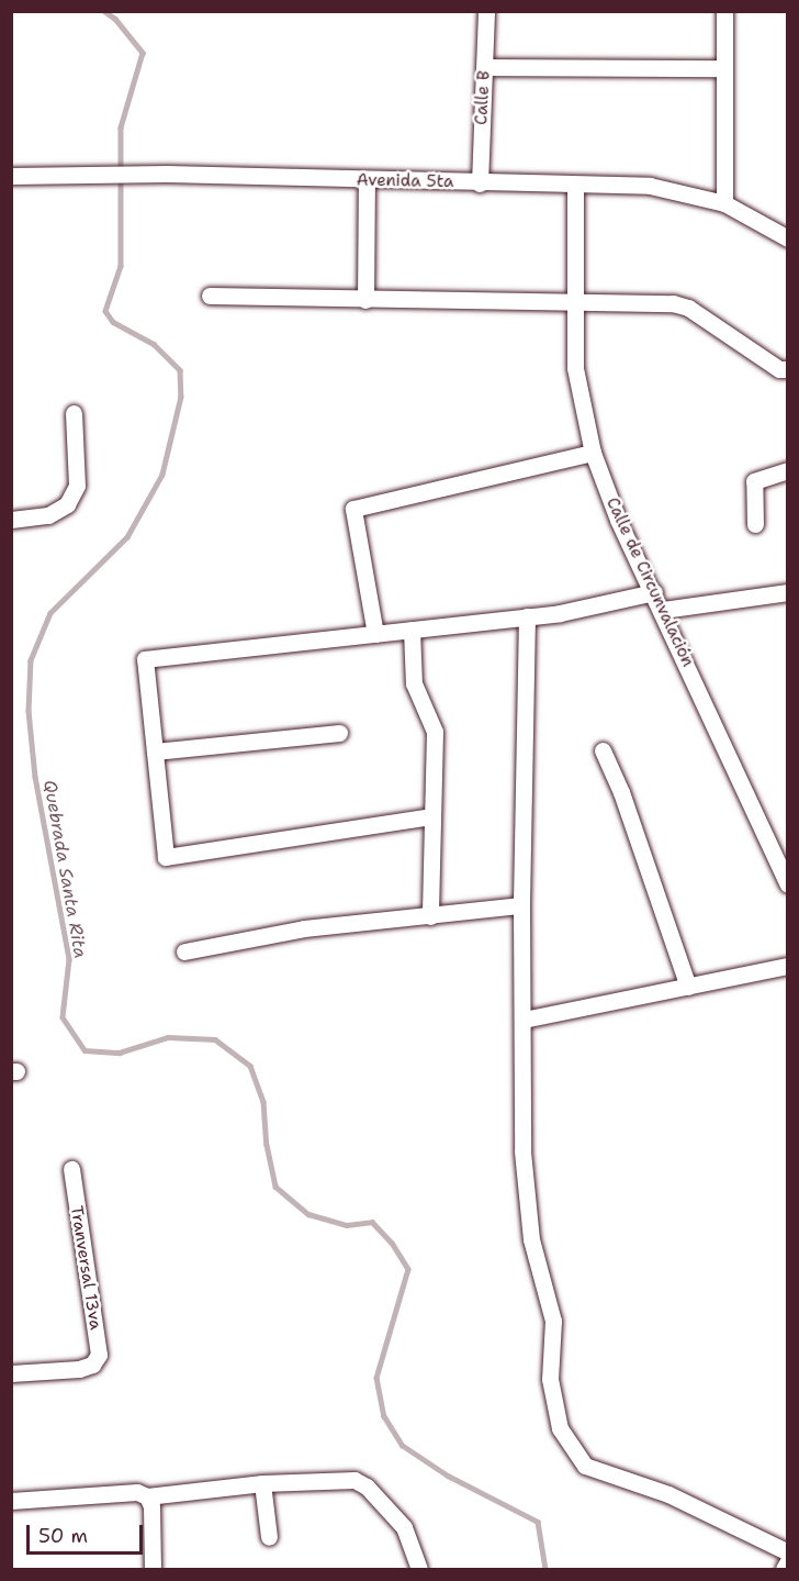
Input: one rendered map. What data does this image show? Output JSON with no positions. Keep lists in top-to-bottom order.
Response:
{
  "streets": {
    "street": [
      "Calle B",
      "Avenida 5ta",
      "Calle de Circunvalación",
      "Tranversal 13va"
    ]
  },
  "crossings": [
    ["Calle B", "Avenida 5ta"],
    ["Avenida 5ta", "Calle de Circunvalación"]
  ],
  "water": ["Quebrada Santa Rita"],
  "scale_bar": "50 m"
}
